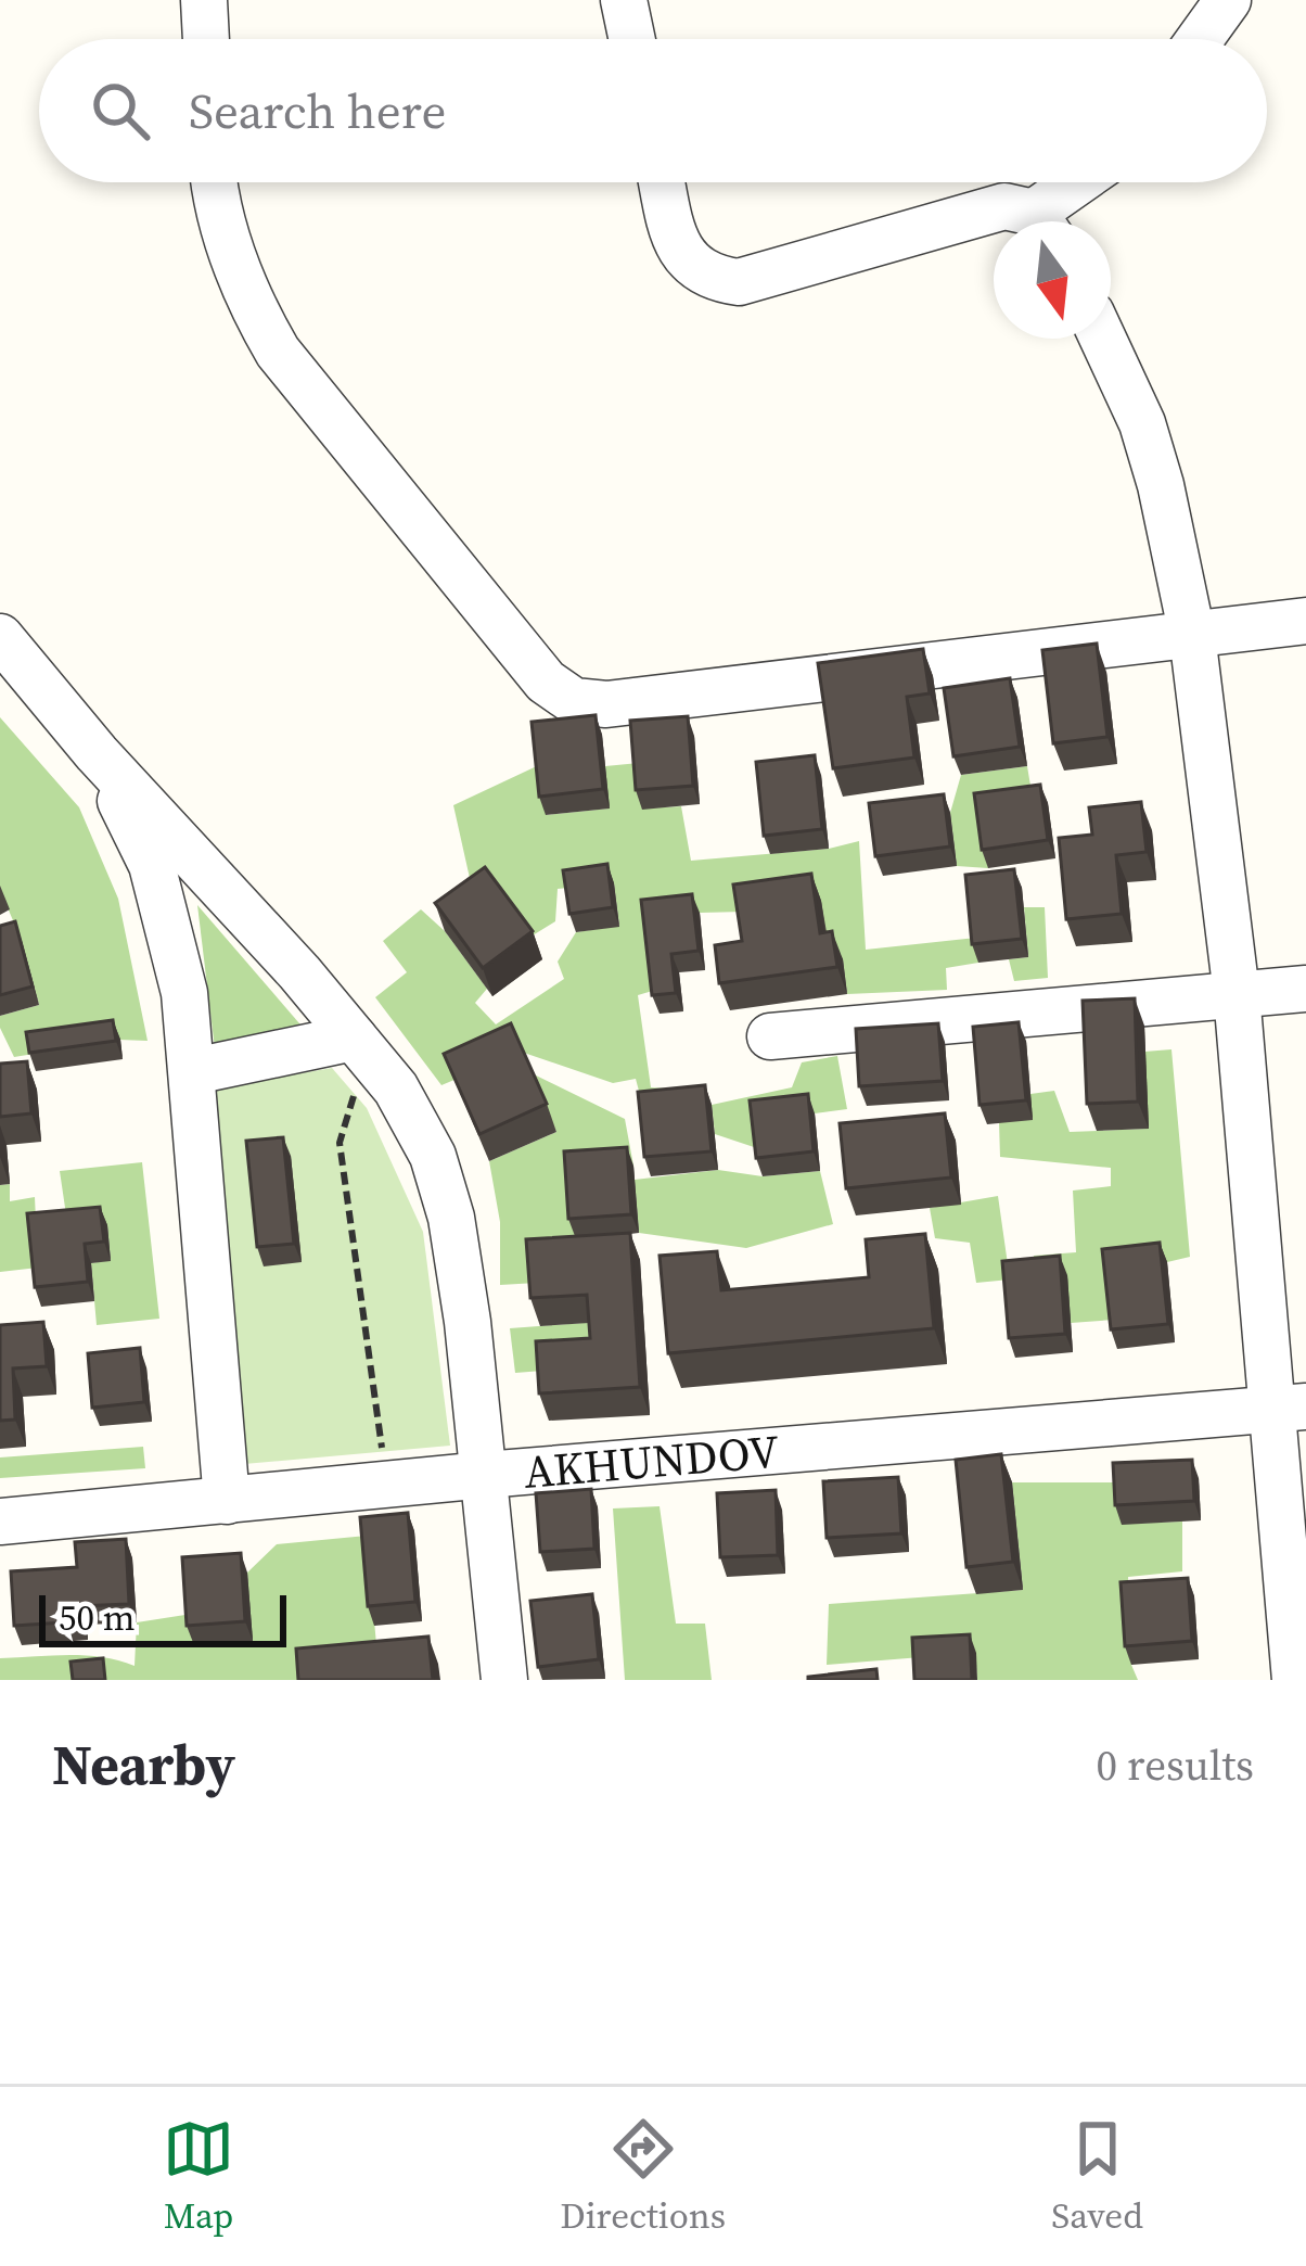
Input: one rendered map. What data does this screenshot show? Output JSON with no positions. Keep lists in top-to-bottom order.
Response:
{
  "streets": {
    "street": ["AKHUNDOV"]
  },
  "scale_bar": "50 m",
  "north": "bottom",
  "page": {
    "search": "Search here",
    "scale": "50 m",
    "heading": ["Nearby", "0 results"],
    "nav": ["Map", "Directions", "Saved"]
  }
}
